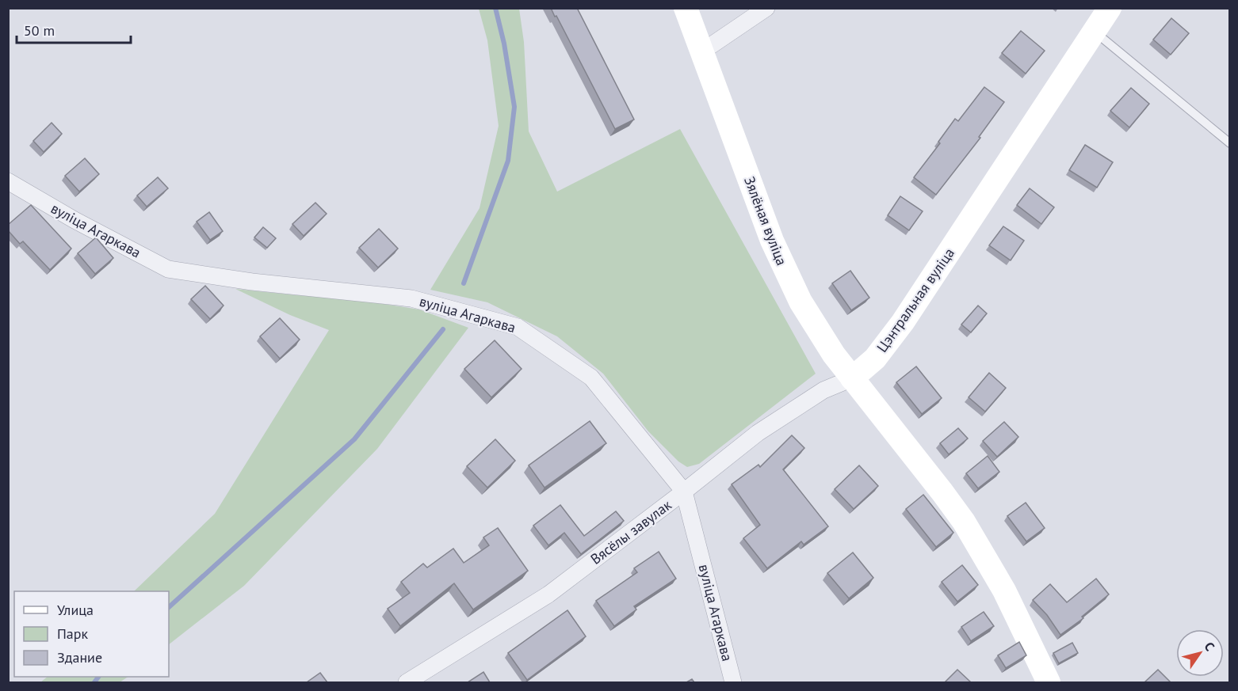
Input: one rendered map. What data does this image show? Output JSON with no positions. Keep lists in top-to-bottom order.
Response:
{
  "streets": {
    "street": [
      "Зялёная вуліца",
      "вуліца Агаркава",
      "Цэнтральная вуліца",
      "Вясёлы завулак"
    ]
  },
  "crossings": [
    ["Зялёная вуліца", "Цэнтральная вуліца"],
    ["Зялёная вуліца", "Вясёлы завулак"],
    ["вуліца Агаркава", "Вясёлы завулак"],
    ["Цэнтральная вуліца", "Вясёлы завулак"]
  ],
  "legend": ["Улица", "Парк", "Здание"],
  "scale_bar": "50 m",
  "north": "top right"
}
